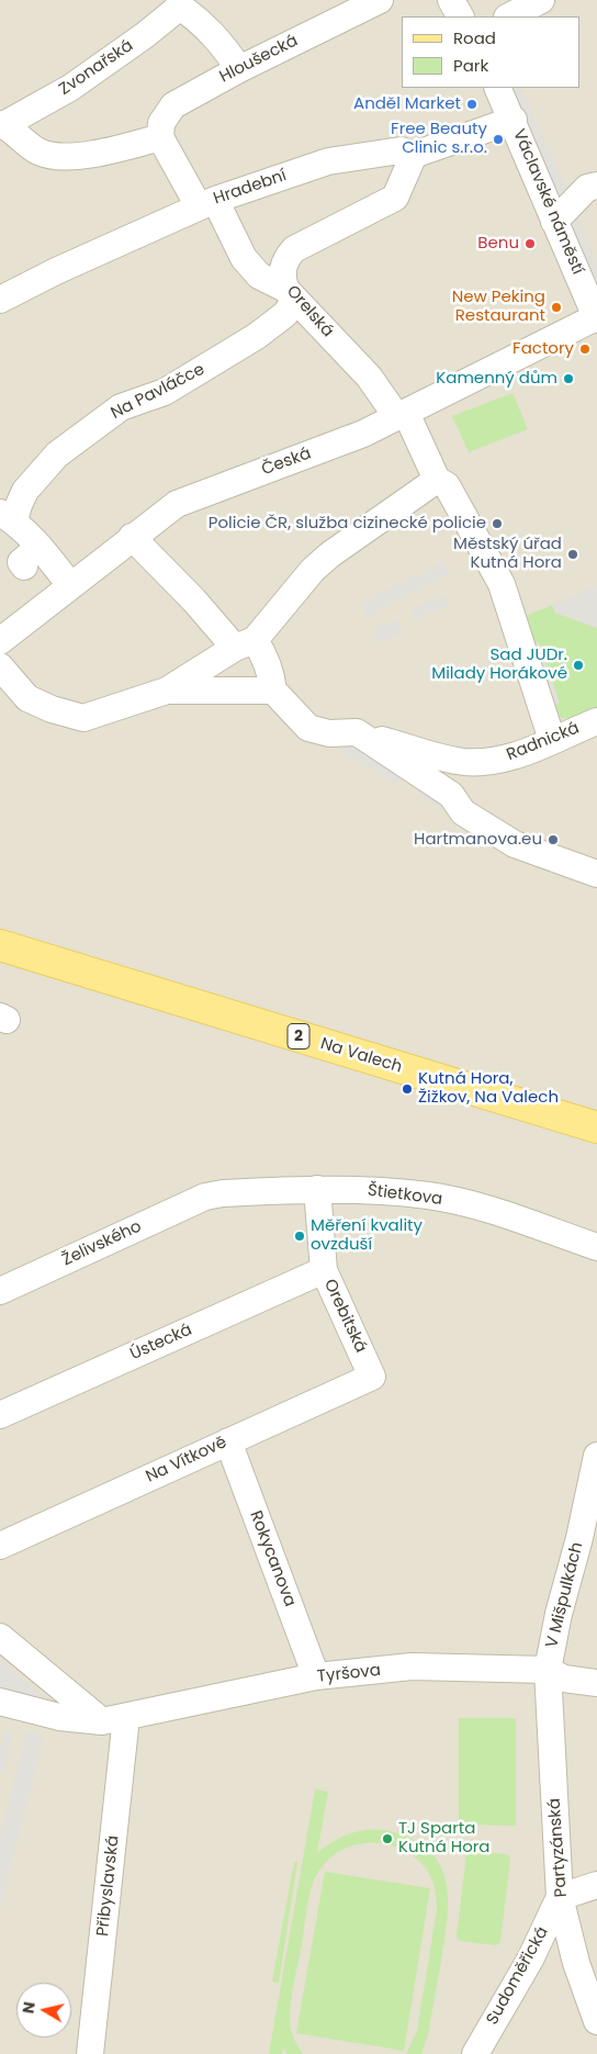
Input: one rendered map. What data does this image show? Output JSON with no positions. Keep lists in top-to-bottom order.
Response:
{
  "streets": {
    "main road": ["2", "Na Valech"],
    "street": [
      "Hloušecká",
      "Zvonařská",
      "Hradební",
      "Václavské náměstí",
      "Orelská",
      "Na Pavláčce",
      "Česká",
      "Radnická",
      "Štietkova",
      "Želivského",
      "Orebitská",
      "Ústecká",
      "Na Vítkově",
      "Rokycanova",
      "V Mišpulkách",
      "Tyršova",
      "Partyzánská",
      "Přibyslavská",
      "Sudoměřická"
    ]
  },
  "crossings": [
    ["Hradební", "Václavské náměstí"],
    ["Hradební", "Orelská"],
    ["Václavské náměstí", "Česká"],
    ["Orelská", "Na Pavláčce"],
    ["Orelská", "Česká"],
    ["Orelská", "Radnická"],
    ["Štietkova", "Želivského"],
    ["Štietkova", "Orebitská"],
    ["Orebitská", "Ústecká"],
    ["Orebitská", "Na Vítkově"],
    ["Na Vítkově", "Rokycanova"],
    ["Rokycanova", "Tyršova"],
    ["V Mišpulkách", "Tyršova"],
    ["V Mišpulkách", "Partyzánská"],
    ["Tyršova", "Partyzánská"],
    ["Tyršova", "Přibyslavská"],
    ["Partyzánská", "Sudoměřická"]
  ],
  "places": [
    "Anděl Market",
    "Free Beauty Clinic s.r.o.",
    "Benu",
    "New Peking Restaurant",
    "Factory",
    "Kamenný dům",
    "Policie ČR, služba cizinecké policie",
    "Městský úřad Kutná Hora",
    "Sad JUDr. Milady Horákové",
    "Hartmanova.eu",
    "Kutná Hora, Žižkov, Na Valech",
    "Měření kvality ovzduší",
    "TJ Sparta Kutná Hora"
  ],
  "legend": ["Road", "Park"],
  "north": "left"
}
